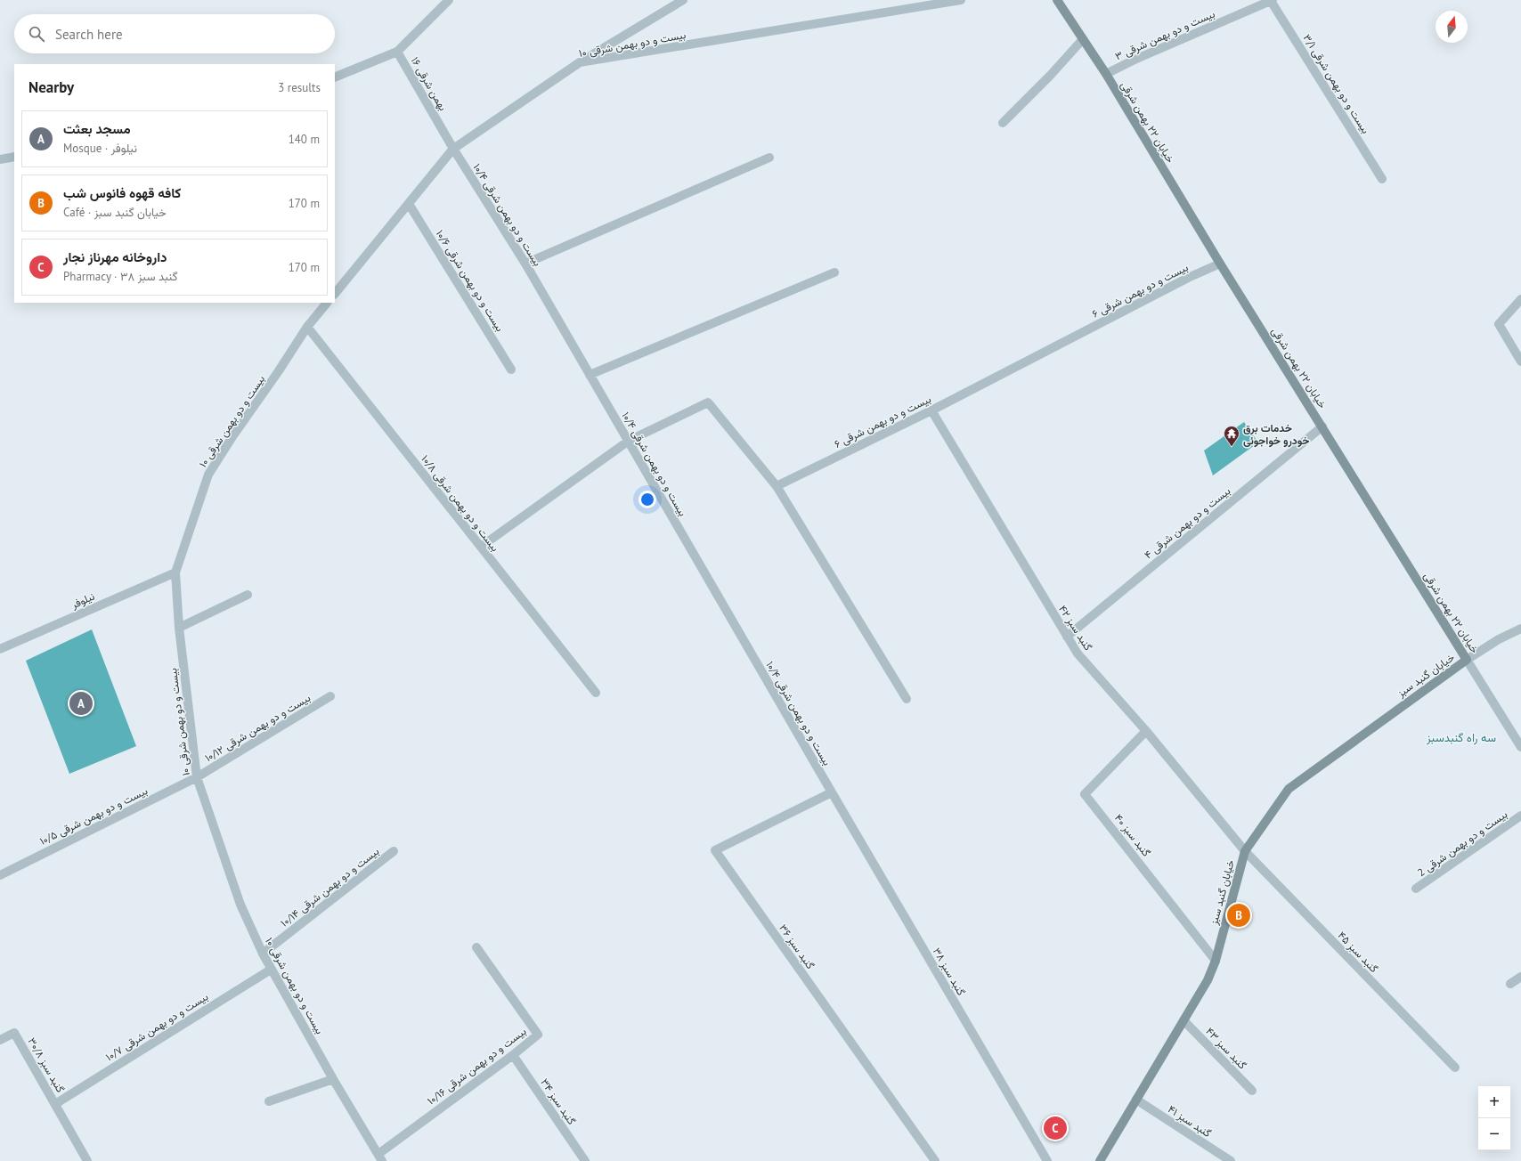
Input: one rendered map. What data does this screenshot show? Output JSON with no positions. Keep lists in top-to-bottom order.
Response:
{
  "streets": {
    "main road": ["خیابان ۲۲ بهمن شرقی", "خیابان گنبد سبز"],
    "street": [
      "بیست و دو بهمن شرقی ۳",
      "بیست و دو بهمن شرقی ۱۰",
      "بهمن شرقی ۱۶",
      "بیست و دو بهمن شرقی ۳/۱",
      "بیست و دو بهمن شرقی ۱۰/۴",
      "بیست و دو بهمن شرقی ۱۰/۶",
      "بیست و دو بهمن شرقی ۶",
      "بیست و دو بهمن شرقی ۱۰/۸",
      "بیست و دو بهمن شرقی ۴",
      "نیلوفر",
      "گنبد سبز ۴۲",
      "بیست و دو بهمن شرقی ۱۰/۱۲",
      "بیست و دو بهمن شرقی ۱۰/۵",
      "گنبد سبز ۴۰",
      "بیست و دو بهمن شرقی 2",
      "بیست و دو بهمن شرقی ۱۰/۱۴",
      "گنبد سبز ۳۶",
      "گنبد سبز ۴۵",
      "گنبد سبز ۳۸",
      "بیست و دو بهمن شرقی ۱۰/۷",
      "گنبد سبز ۴۳",
      "گنبد سبز ۳۰/۸",
      "بیست و دو بهمن شرقی ۱۰/۱۶",
      "گنبد سبز ۳۴",
      "گنبد سبز ۴۱"
    ]
  },
  "crossings": [
    ["بیست و دو بهمن شرقی ۳", "بیست و دو بهمن شرقی ۳/۱"],
    ["بیست و دو بهمن شرقی ۳", "خیابان ۲۲ بهمن شرقی"],
    ["بیست و دو بهمن شرقی ۱۰", "بهمن شرقی ۱۶"],
    ["بیست و دو بهمن شرقی ۱۰", "بیست و دو بهمن شرقی ۱۰/۴"],
    ["بیست و دو بهمن شرقی ۱۰", "بیست و دو بهمن شرقی ۱۰/۶"],
    ["بیست و دو بهمن شرقی ۱۰", "بیست و دو بهمن شرقی ۱۰/۸"],
    ["بیست و دو بهمن شرقی ۱۰", "نیلوفر"],
    ["بیست و دو بهمن شرقی ۱۰", "بیست و دو بهمن شرقی ۱۰/۱۲"],
    ["بیست و دو بهمن شرقی ۱۰", "بیست و دو بهمن شرقی ۱۰/۵"],
    ["بیست و دو بهمن شرقی ۱۰", "بیست و دو بهمن شرقی ۱۰/۱۴"],
    ["بیست و دو بهمن شرقی ۱۰", "بیست و دو بهمن شرقی ۱۰/۷"],
    ["بیست و دو بهمن شرقی ۱۰", "بیست و دو بهمن شرقی ۱۰/۱۶"],
    ["بهمن شرقی ۱۶", "بیست و دو بهمن شرقی ۱۰/۴"],
    ["خیابان ۲۲ بهمن شرقی", "بیست و دو بهمن شرقی ۶"],
    ["خیابان ۲۲ بهمن شرقی", "بیست و دو بهمن شرقی ۴"],
    ["خیابان ۲۲ بهمن شرقی", "خیابان گنبد سبز"],
    ["بیست و دو بهمن شرقی ۱۰/۴", "گنبد سبز ۳۶"],
    ["بیست و دو بهمن شرقی ۱۰/۴", "گنبد سبز ۳۸"],
    ["بیست و دو بهمن شرقی ۶", "گنبد سبز ۴۲"],
    ["بیست و دو بهمن شرقی ۴", "گنبد سبز ۴۲"],
    ["گنبد سبز ۴۲", "خیابان گنبد سبز"],
    ["گنبد سبز ۴۲", "گنبد سبز ۴۰"],
    ["گنبد سبز ۴۲", "گنبد سبز ۴۵"],
    ["خیابان گنبد سبز", "گنبد سبز ۴۰"],
    ["خیابان گنبد سبز", "گنبد سبز ۴۵"],
    ["خیابان گنبد سبز", "گنبد سبز ۴۳"],
    ["خیابان گنبد سبز", "گنبد سبز ۴۱"],
    ["بیست و دو بهمن شرقی ۱۰/۱۲", "بیست و دو بهمن شرقی ۱۰/۵"],
    ["گنبد سبز ۳۶", "گنبد سبز ۳۸"],
    ["بیست و دو بهمن شرقی ۱۰/۷", "گنبد سبز ۳۰/۸"],
    ["بیست و دو بهمن شرقی ۱۰/۱۶", "گنبد سبز ۳۴"]
  ],
  "districts": ["سه راه گنبدسبز"],
  "places": {
    "temple": ["خدمات برق خودرو خواجوئی"]
  },
  "north": "top",
  "page": {
    "search": "Search here",
    "heading": ["Nearby", "3 results"],
    "list": [
      {
        "mark": "A",
        "name": "مسجد بعثت",
        "note": "Mosque · نیلوفر",
        "value": "140 m"
      },
      {
        "mark": "B",
        "name": "کافه قهوه فانوس شب",
        "note": "Café · خیابان گنبد سبز",
        "value": "170 m"
      },
      {
        "mark": "C",
        "name": "داروخانه مهرناز نجار",
        "note": "Pharmacy · گنبد سبز ۳۸",
        "value": "170 m"
      }
    ],
    "pins": ["A", "B", "C"],
    "map_buttons": ["+", "−"]
  }
}
